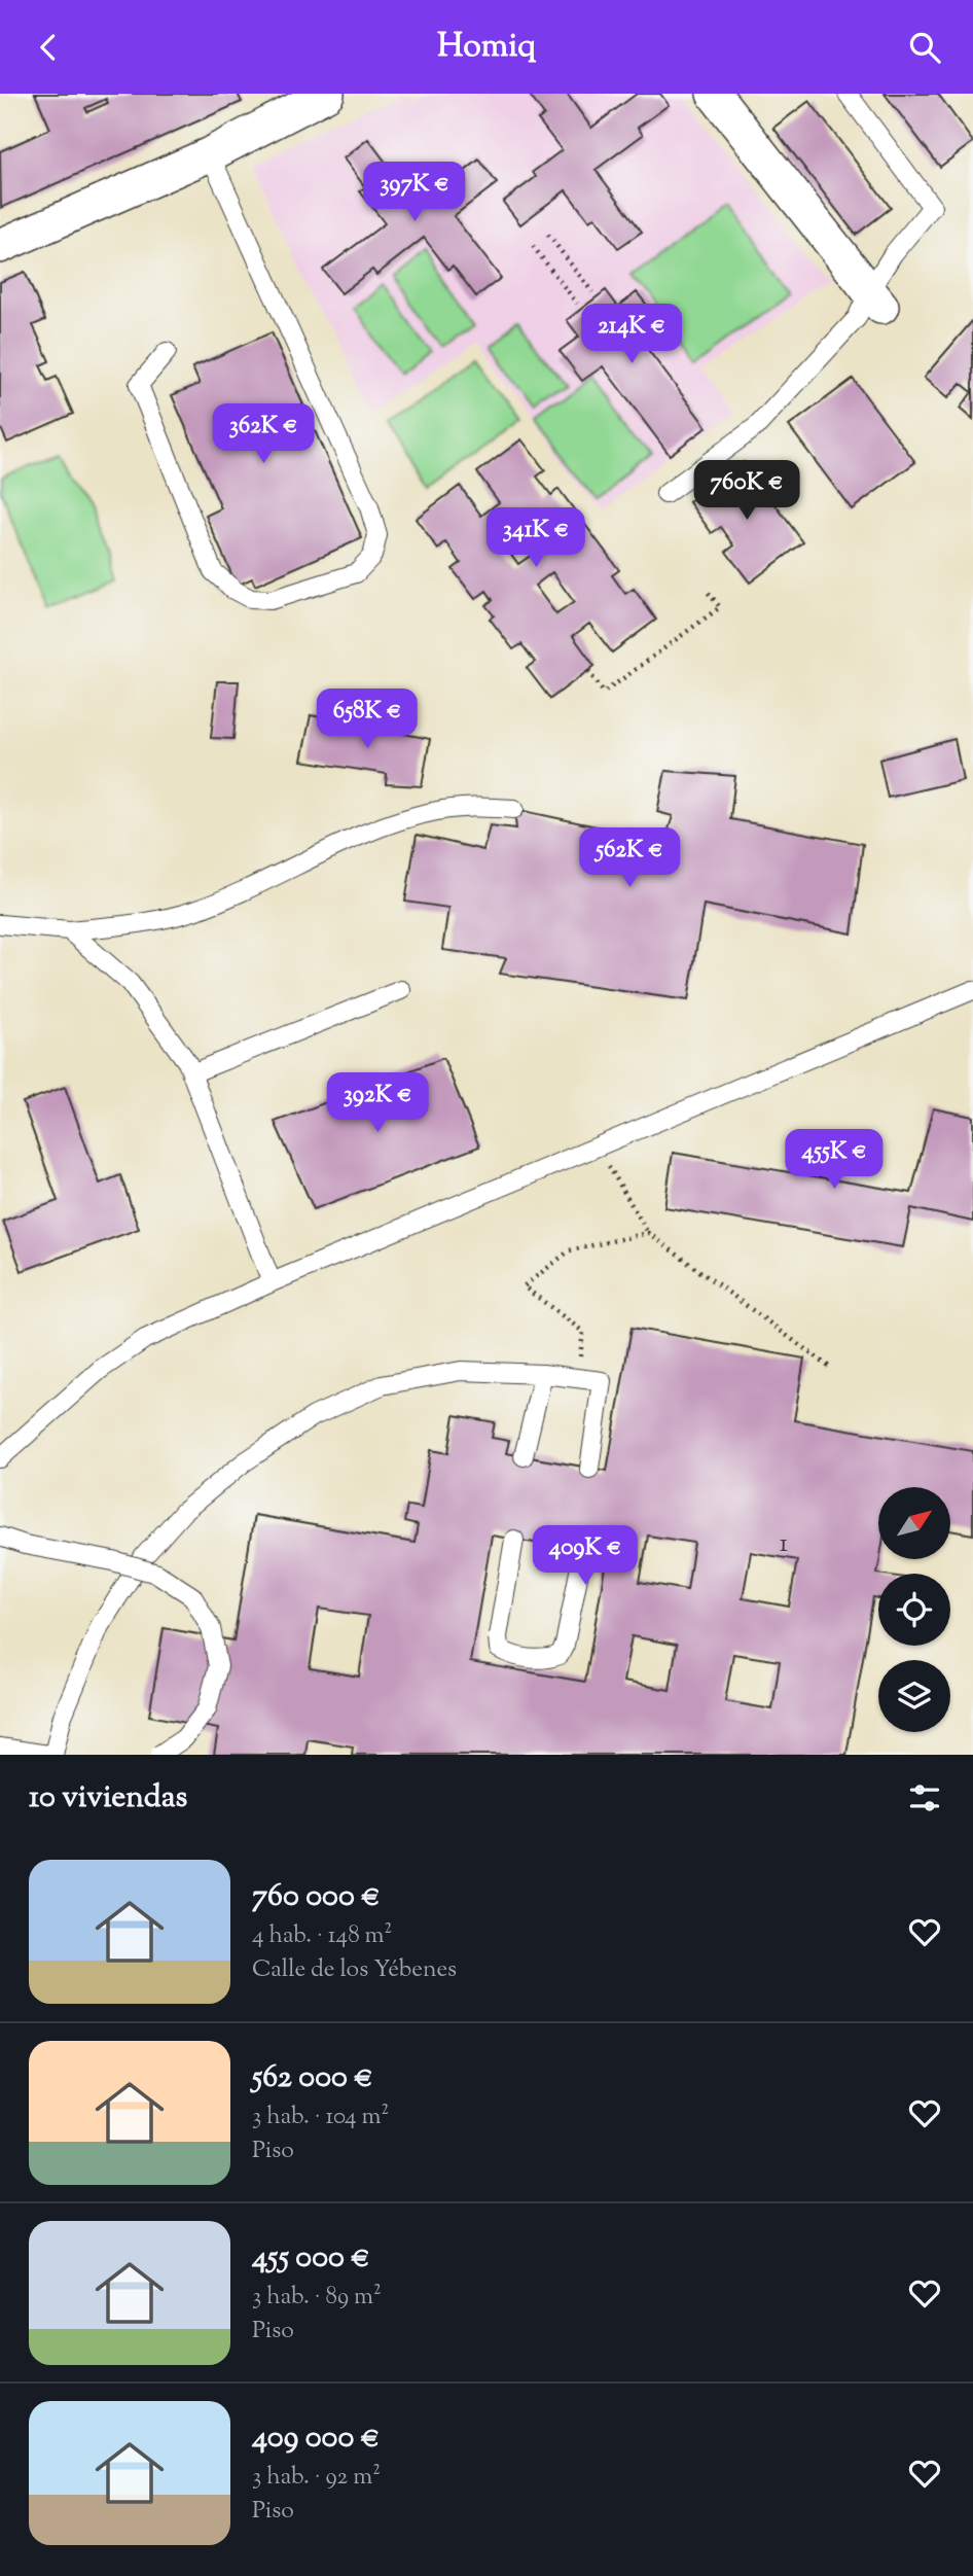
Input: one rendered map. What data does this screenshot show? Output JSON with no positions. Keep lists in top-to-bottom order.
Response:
{
  "house_numbers": ["1"],
  "north": "top right",
  "page": {
    "header": "Homiq",
    "price": [
      "397K €",
      "214K €",
      "362K €",
      "760K €",
      "341K €",
      "658K €",
      "562K €",
      "392K €",
      "455K €",
      "409K €"
    ],
    "heading": "10 viviendas",
    "list": [
      {
        "name": "760 000 €",
        "note": "4 hab. · 148 m² · Calle de los Yébenes"
      },
      {
        "name": "562 000 €",
        "note": "3 hab. · 104 m² · Piso"
      },
      {
        "name": "455 000 €",
        "note": "3 hab. · 89 m² · Piso"
      },
      {
        "name": "409 000 €",
        "note": "3 hab. · 92 m² · Piso"
      }
    ]
  }
}
